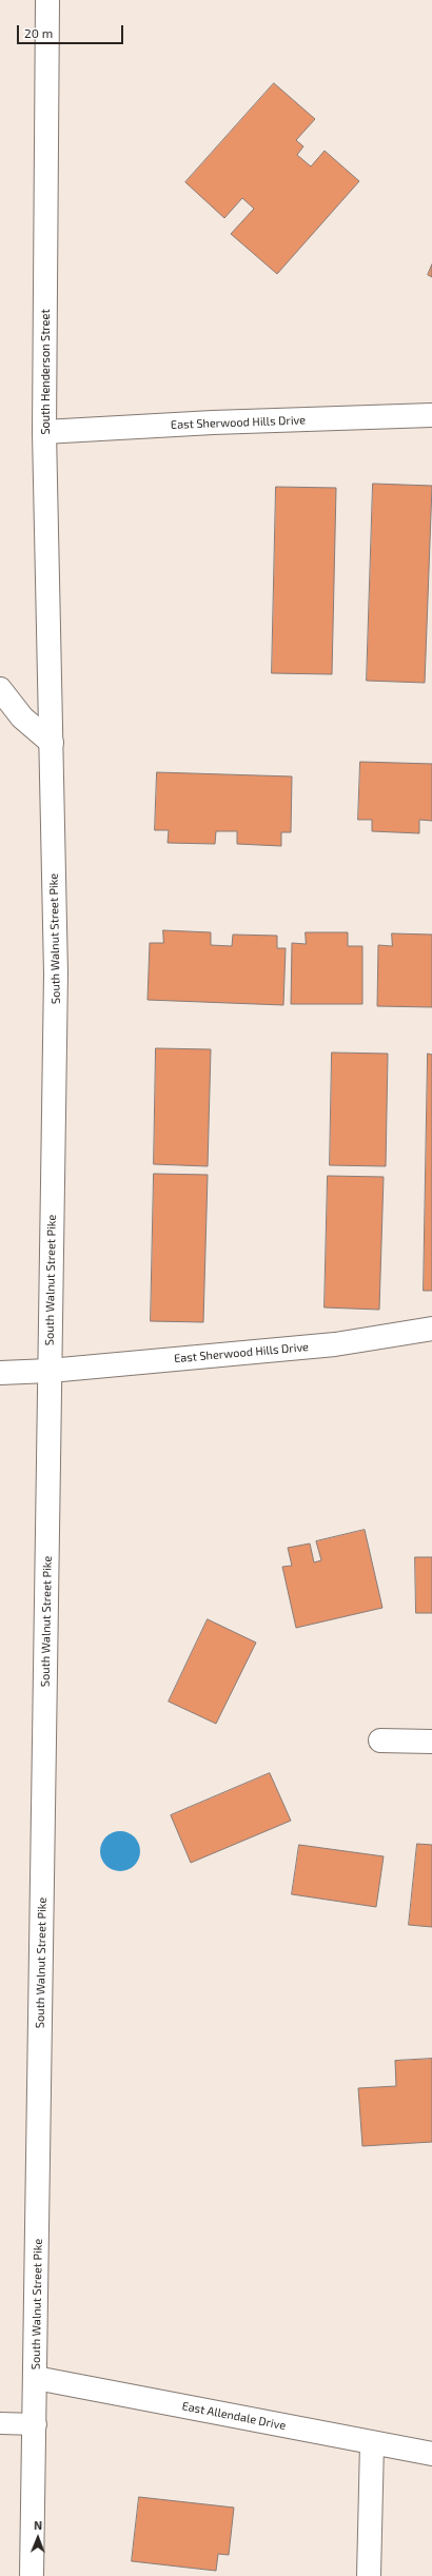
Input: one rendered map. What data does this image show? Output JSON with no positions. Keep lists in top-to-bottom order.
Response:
{
  "streets": {
    "street": [
      "South Henderson Street",
      "East Sherwood Hills Drive",
      "South Walnut Street Pike",
      "East Allendale Drive"
    ]
  },
  "crossings": [
    ["South Henderson Street", "East Sherwood Hills Drive"],
    ["South Henderson Street", "South Walnut Street Pike"],
    ["East Sherwood Hills Drive", "South Walnut Street Pike"],
    ["South Walnut Street Pike", "East Allendale Drive"]
  ],
  "scale_bar": "20 m",
  "north": "top"
}
